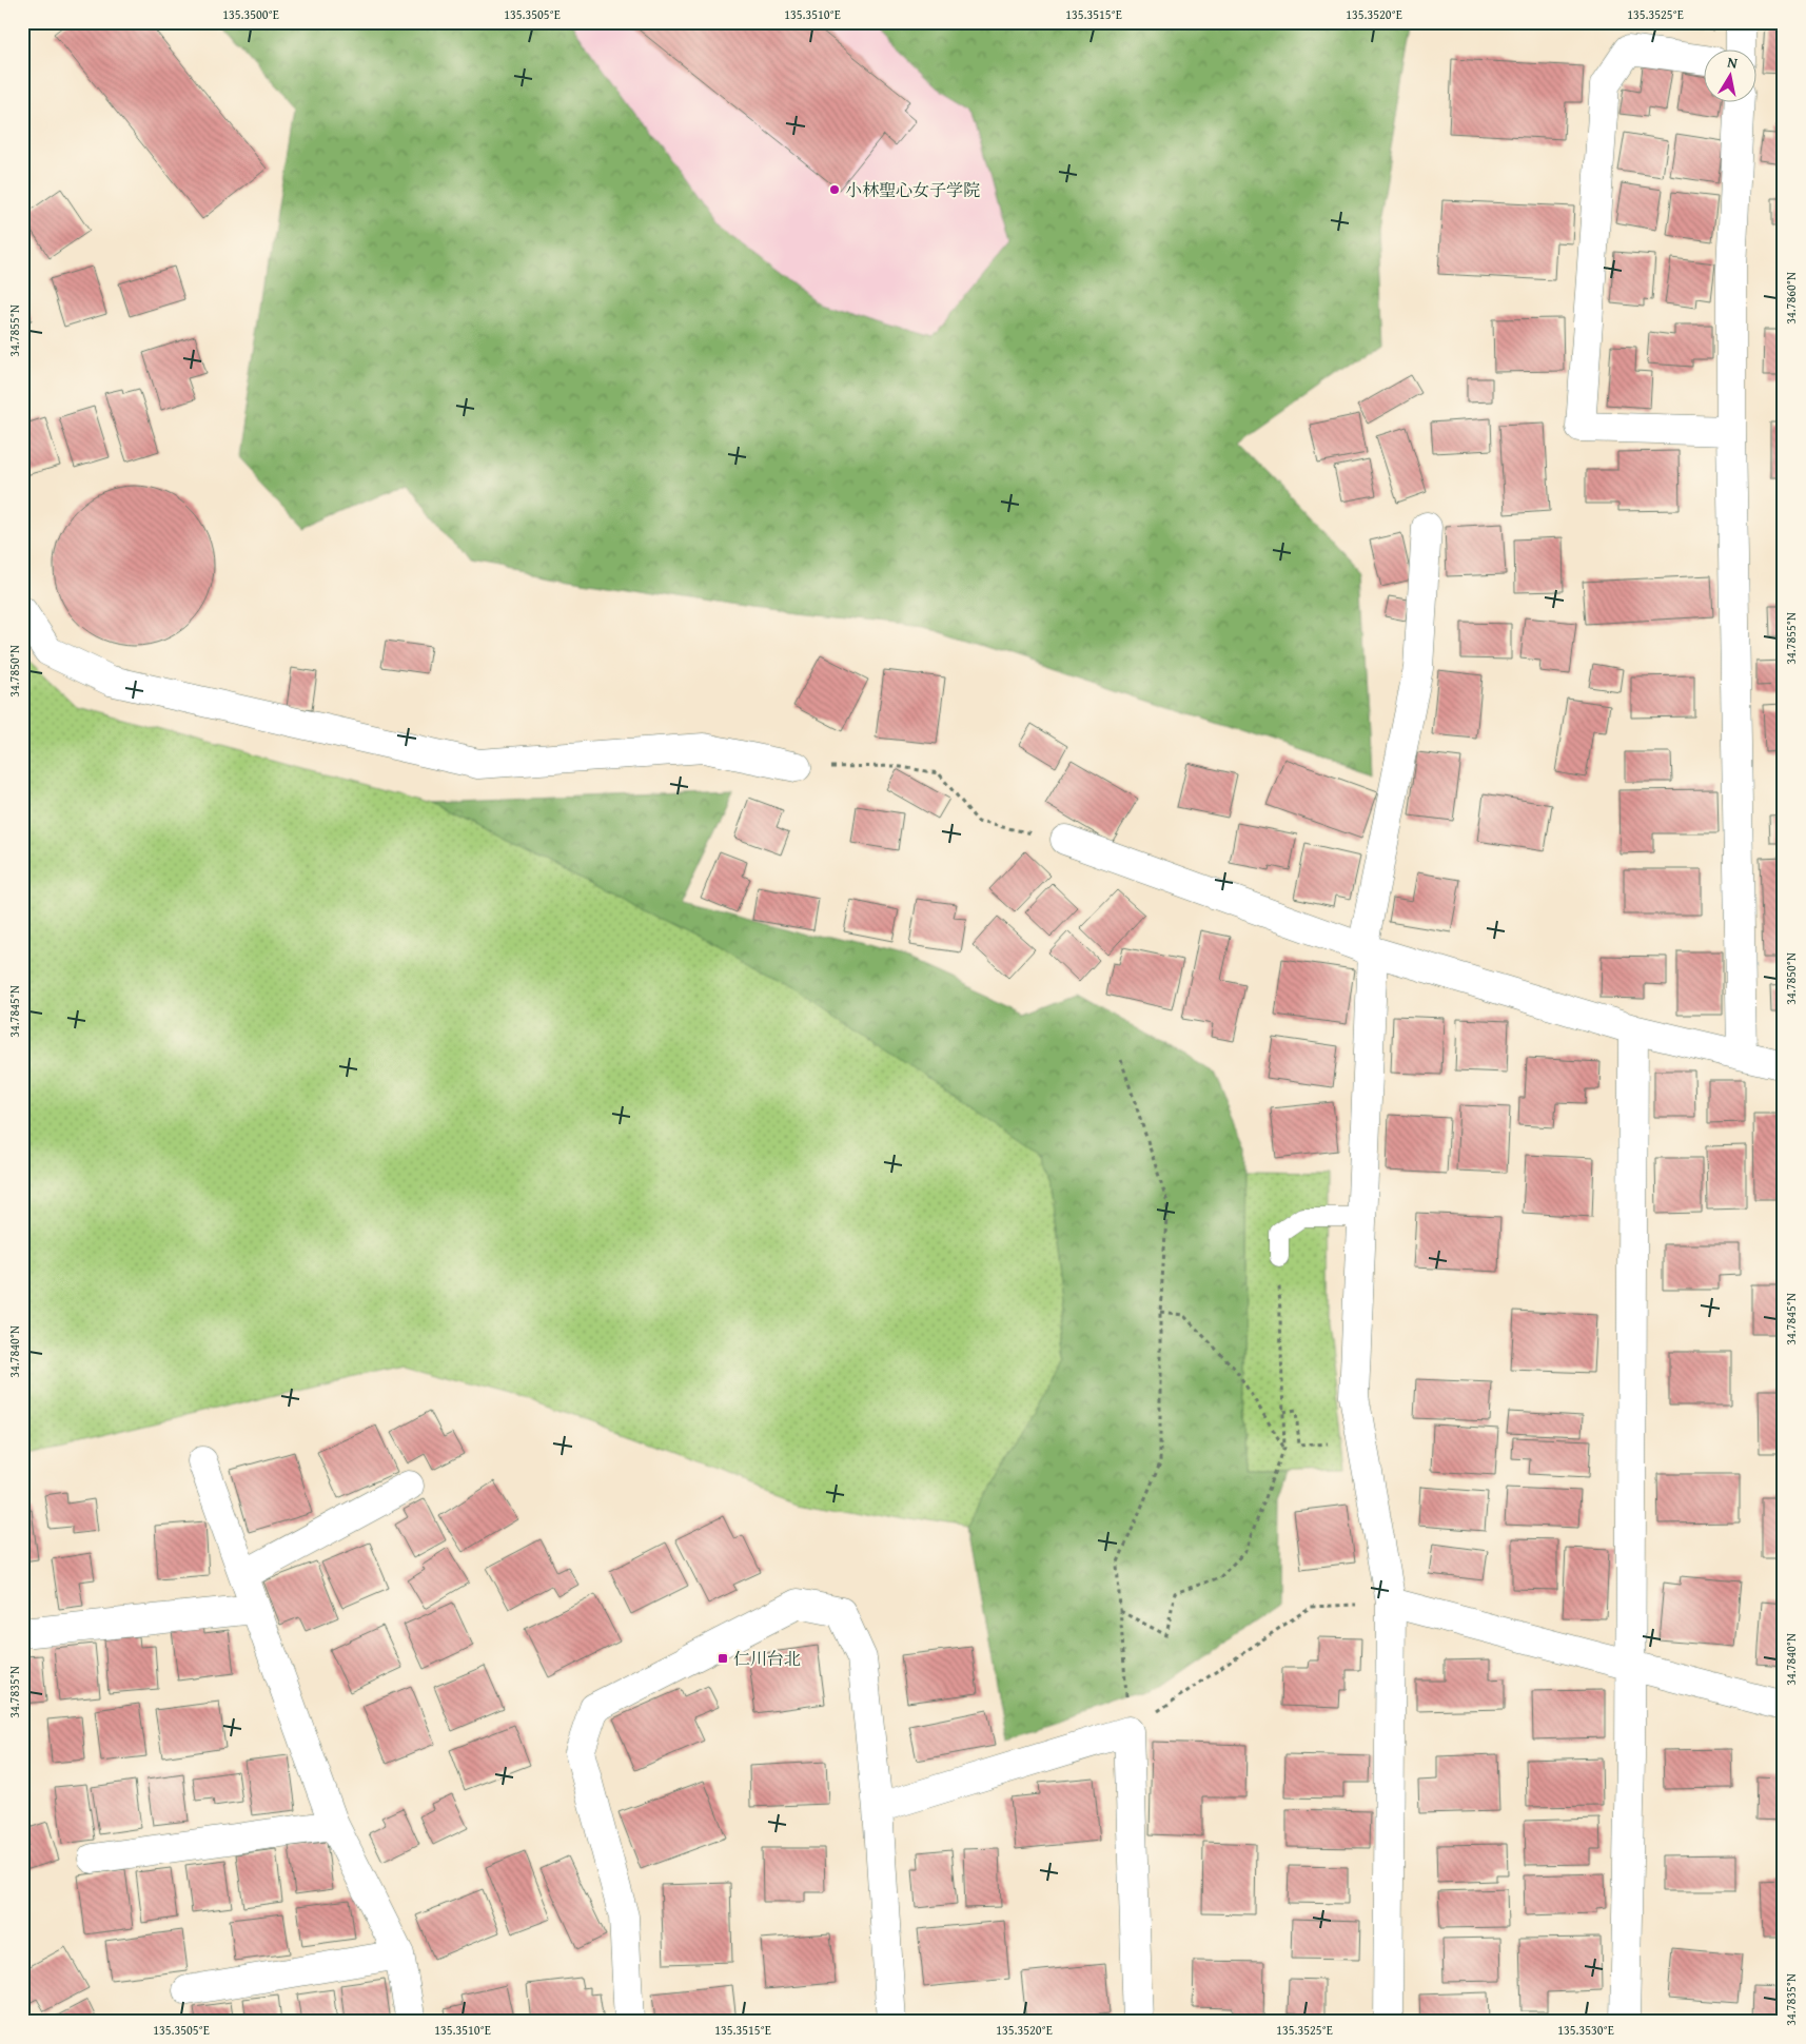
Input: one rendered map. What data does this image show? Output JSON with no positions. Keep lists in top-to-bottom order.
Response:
{
  "places": {
    "other": ["小林聖心女子学院"],
    "transit": ["仁川台北"]
  },
  "north": "top",
  "coordinates": [
    "135.3500°E",
    "135.3505°E",
    "135.3510°E",
    "135.3515°E",
    "135.3520°E",
    "135.3525°E",
    "34.7860°N",
    "34.7855°N",
    "34.7850°N",
    "34.7845°N",
    "34.7840°N",
    "34.7835°N",
    "135.3530°E"
  ]
}
